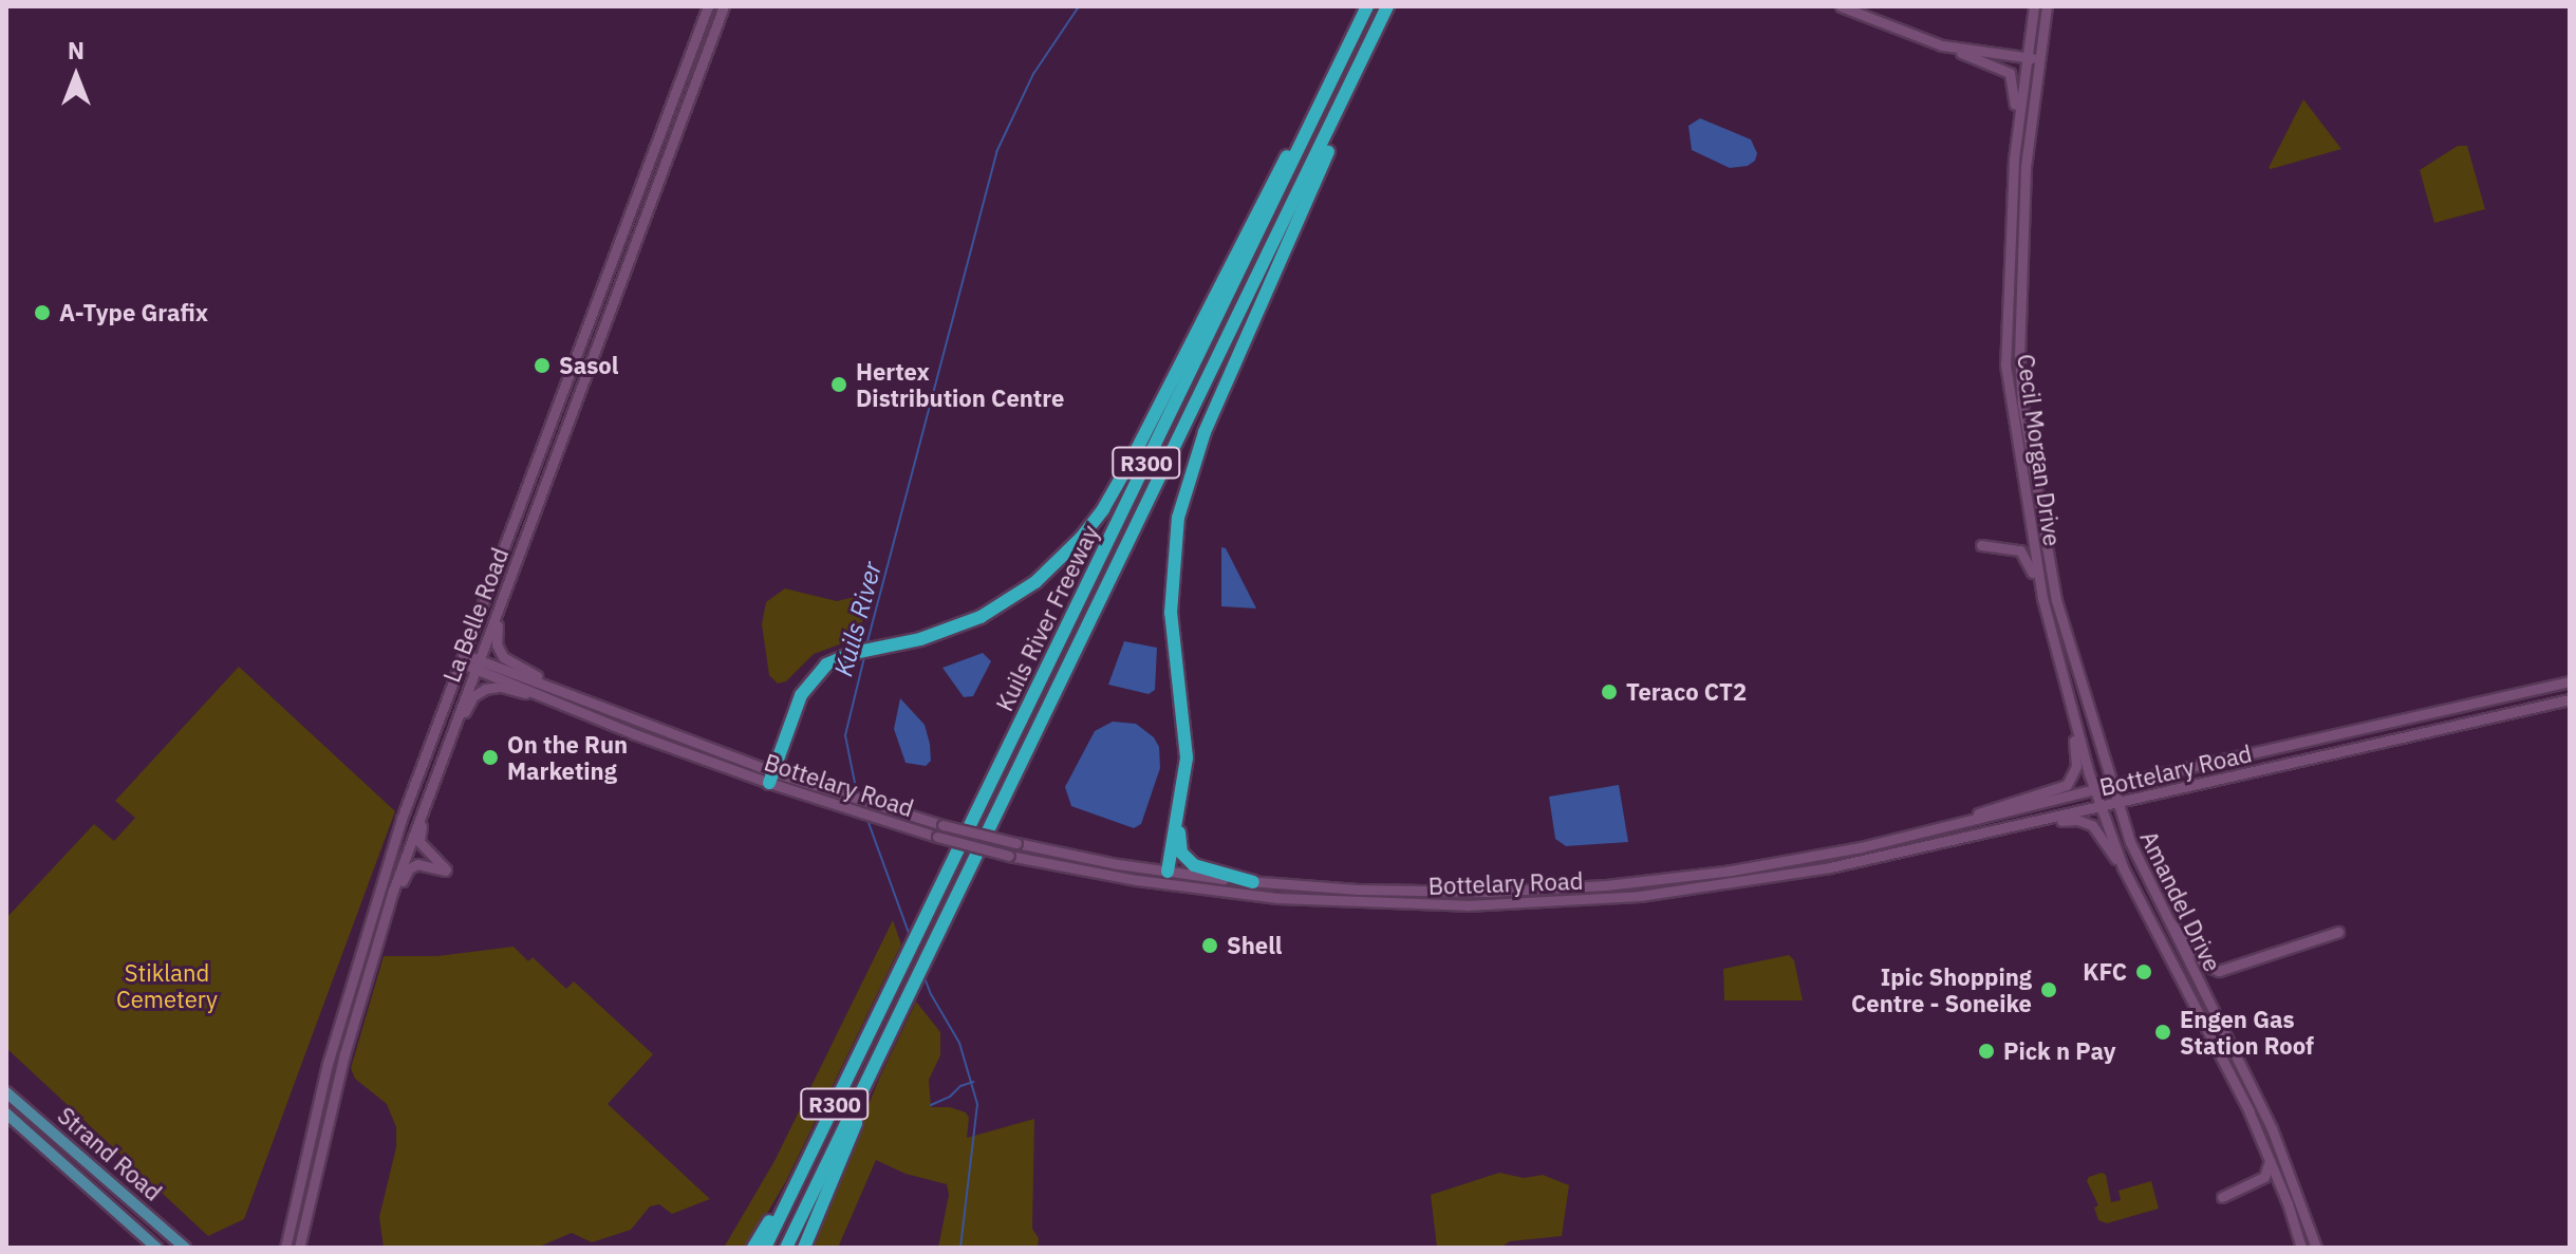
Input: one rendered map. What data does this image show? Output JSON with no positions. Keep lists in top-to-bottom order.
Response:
{
  "streets": {
    "highway": ["R300", "Kuils River Freeway"],
    "main road": [
      "Cecil Morgan Drive",
      "La Belle Road",
      "Bottelary Road",
      "Amandel Drive",
      "Strand Road"
    ]
  },
  "crossings": [
    ["Cecil Morgan Drive", "Bottelary Road"],
    ["Cecil Morgan Drive", "Amandel Drive"],
    ["La Belle Road", "Bottelary Road"],
    ["Bottelary Road", "Amandel Drive"]
  ],
  "water": ["Kuils River"],
  "parks": ["Stikland Cemetery"],
  "places": [
    "A-Type Grafix",
    "Sasol",
    "Hertex Distribution Centre",
    "Teraco CT2",
    "On the Run Marketing",
    "Shell",
    "KFC",
    "Ipic Shopping Centre - Soneike",
    "Engen Gas Station Roof",
    "Pick n Pay"
  ],
  "north": "top"
}
